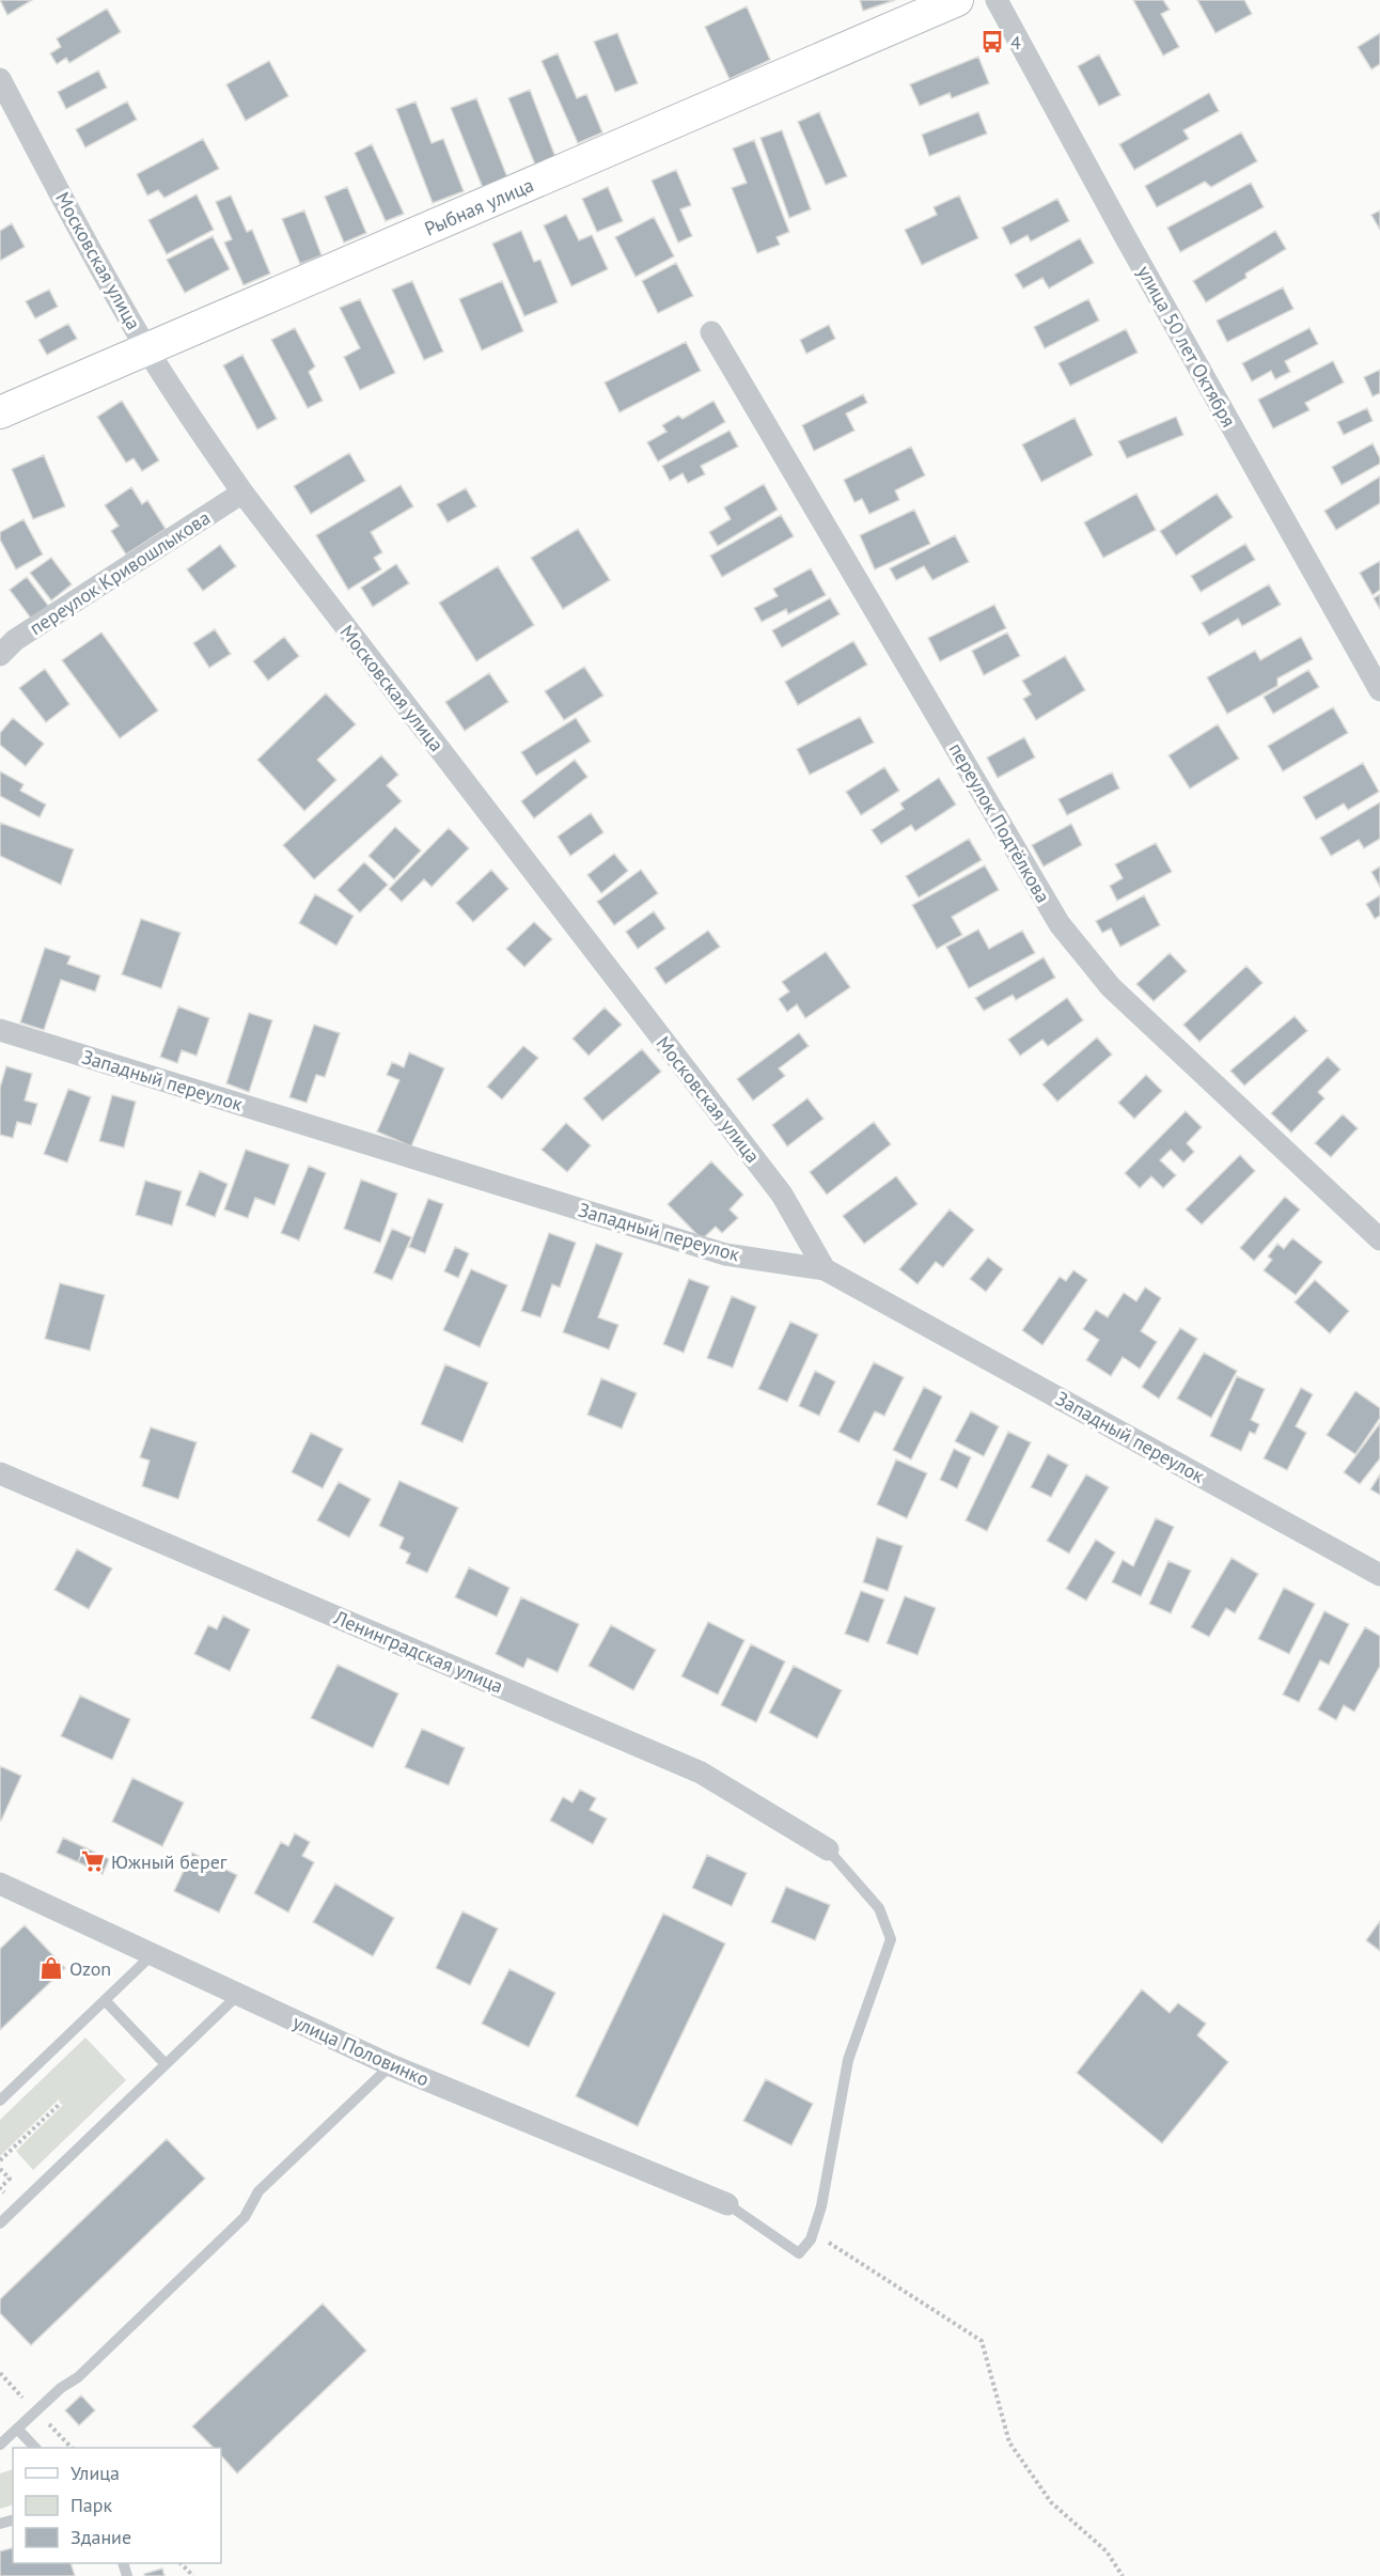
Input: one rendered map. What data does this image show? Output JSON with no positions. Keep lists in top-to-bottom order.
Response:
{
  "streets": {
    "street": [
      "Рыбная улица",
      "Московская улица",
      "улица 50 лет Октября",
      "переулок Кривошлыкова",
      "переулок Подтёлкова",
      "Западный переулок",
      "Ленинградская улица",
      "улица Половинко"
    ]
  },
  "crossings": [
    ["Рыбная улица", "Московская улица"],
    ["Московская улица", "переулок Кривошлыкова"],
    ["Московская улица", "Западный переулок"]
  ],
  "places": {
    "bus stop": ["4"],
    "supermarket": ["Южный берег"],
    "shop": ["Ozon"]
  },
  "legend": ["Улица", "Парк", "Здание"]
}
